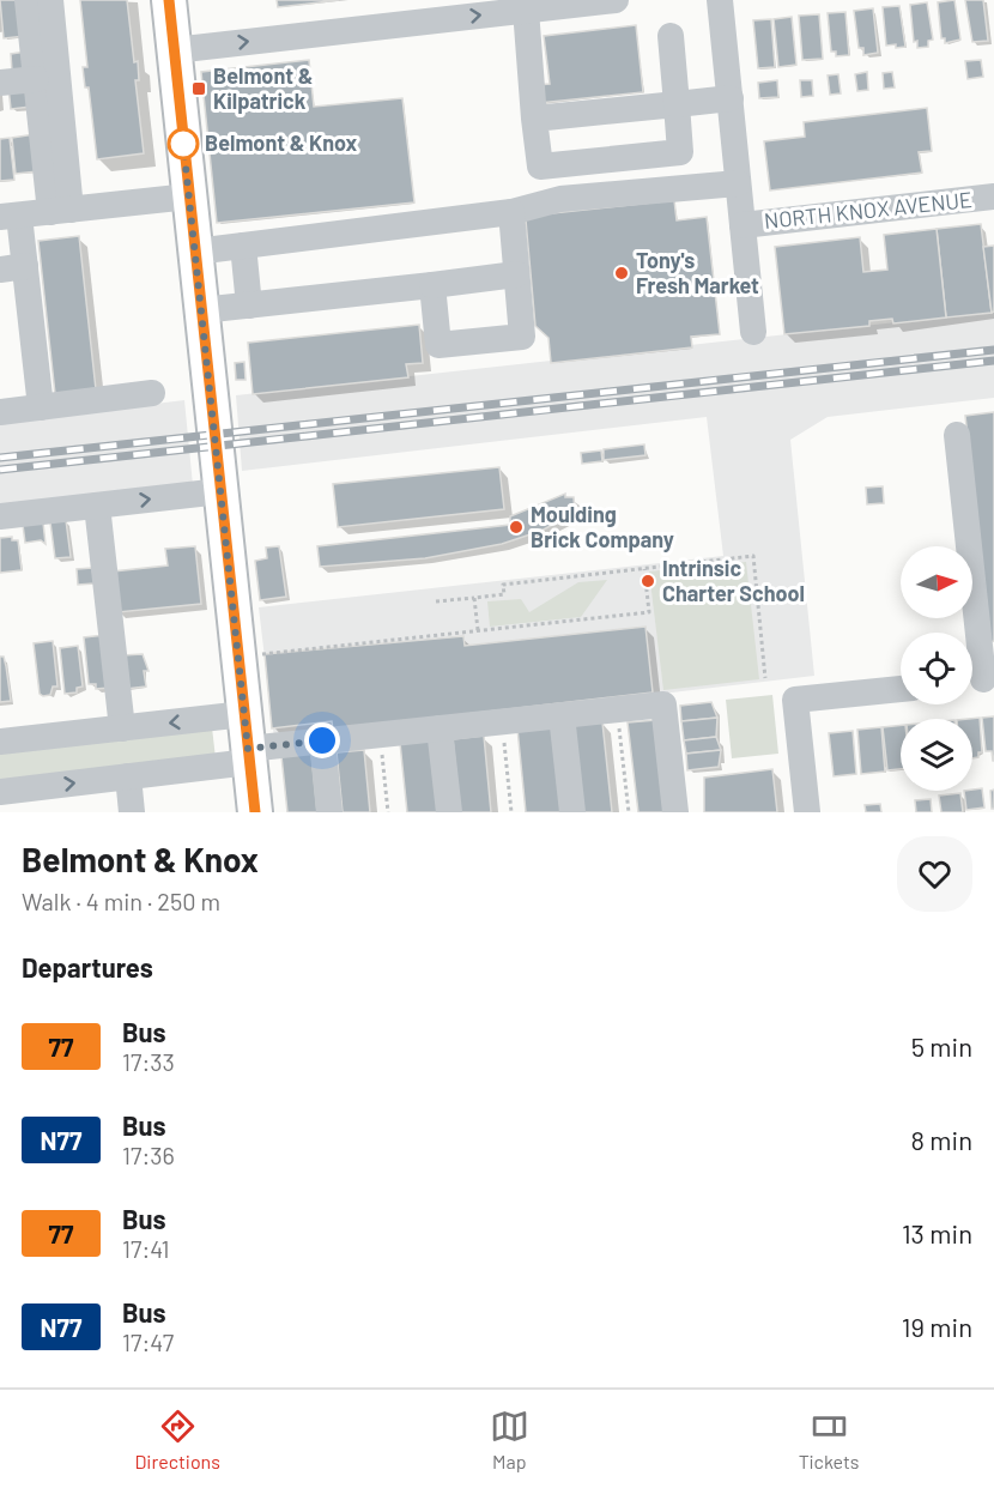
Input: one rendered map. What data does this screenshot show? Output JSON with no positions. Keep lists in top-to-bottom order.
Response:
{
  "streets": {
    "street": ["NORTH KNOX AVENUE"]
  },
  "places": {
    "transit": ["Belmont & Kilpatrick"],
    "other": [
      "Belmont & Knox",
      "Tony's Fresh Market",
      "Moulding Brick Company",
      "Intrinsic Charter School"
    ]
  },
  "lines": ["bus line 77"],
  "north": "right",
  "page": {
    "heading": [
      ["Belmont & Knox", "Walk · 4 min · 250 m"],
      "Departures"
    ],
    "list": [
      {
        "mark": "77",
        "name": "Bus",
        "note": "17:33",
        "value": "5 min"
      },
      {
        "mark": "N77",
        "name": "Bus",
        "note": "17:36",
        "value": "8 min"
      },
      {
        "mark": "77",
        "name": "Bus",
        "note": "17:41",
        "value": "13 min"
      },
      {
        "mark": "N77",
        "name": "Bus",
        "note": "17:47",
        "value": "19 min"
      }
    ],
    "tabs": ["Directions", "Map", "Tickets"]
  }
}
